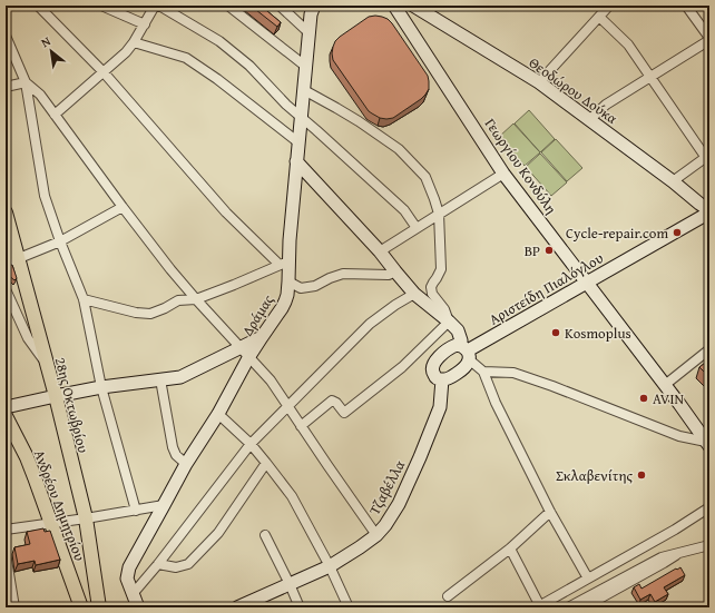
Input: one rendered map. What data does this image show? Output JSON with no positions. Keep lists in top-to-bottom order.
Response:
{
  "streets": {
    "main road": ["28ης Οκτωβρίου", "Ανδρέου Δημητρίου"],
    "street": [
      "Θεοδώρου Δούκα",
      "Γεωργίου Κονδύλη",
      "Αριστείδη Πιαλόγλου",
      "Δράμας",
      "Τζαβέλλα"
    ]
  },
  "crossings": [
    ["Θεοδώρου Δούκα", "Αριστείδη Πιαλόγλου"],
    ["Γεωργίου Κονδύλη", "Αριστείδη Πιαλόγλου"],
    ["Αριστείδη Πιαλόγλου", "Τζαβέλλα"]
  ],
  "places": [
    "Cycle-repair.com",
    "BP",
    "Kosmoplus",
    "AVIN",
    "Σκλαβενίτης"
  ],
  "north": "top left"
}
